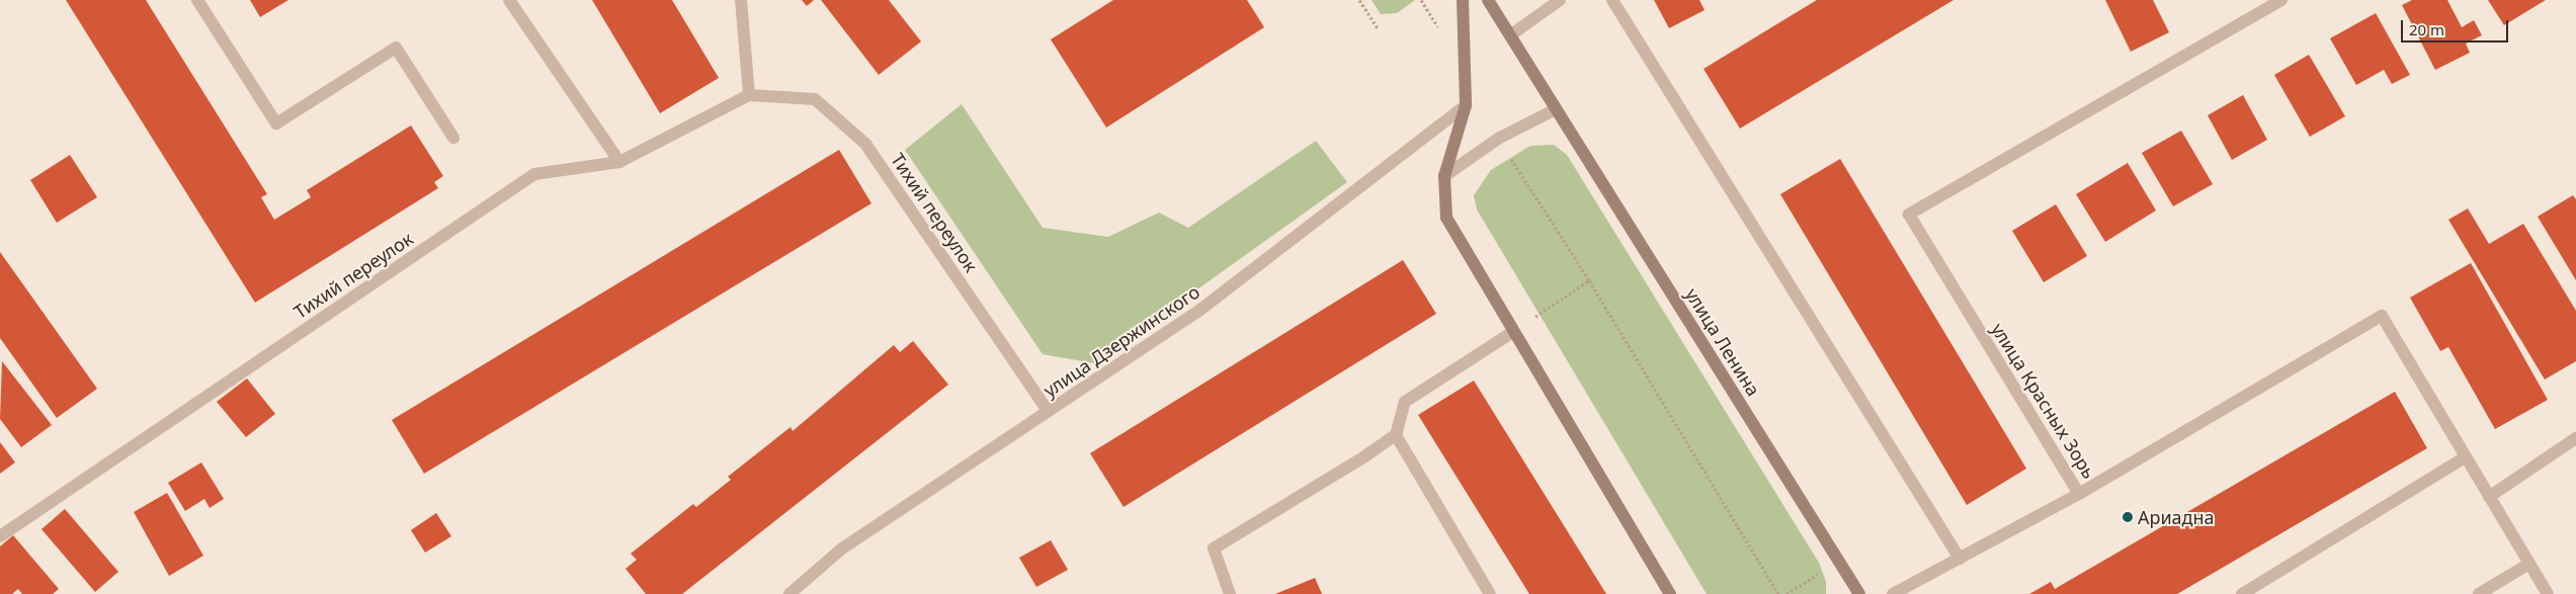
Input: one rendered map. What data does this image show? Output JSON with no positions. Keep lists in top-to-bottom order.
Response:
{
  "streets": {
    "main road": ["улица Ленина"],
    "street": ["Тихий переулок", "улица Дзержинского", "улица Красных Зорь"]
  },
  "crossings": [
    ["Тихий переулок", "улица Дзержинского"]
  ],
  "places": ["Ариадна"],
  "scale_bar": "20 m"
}
